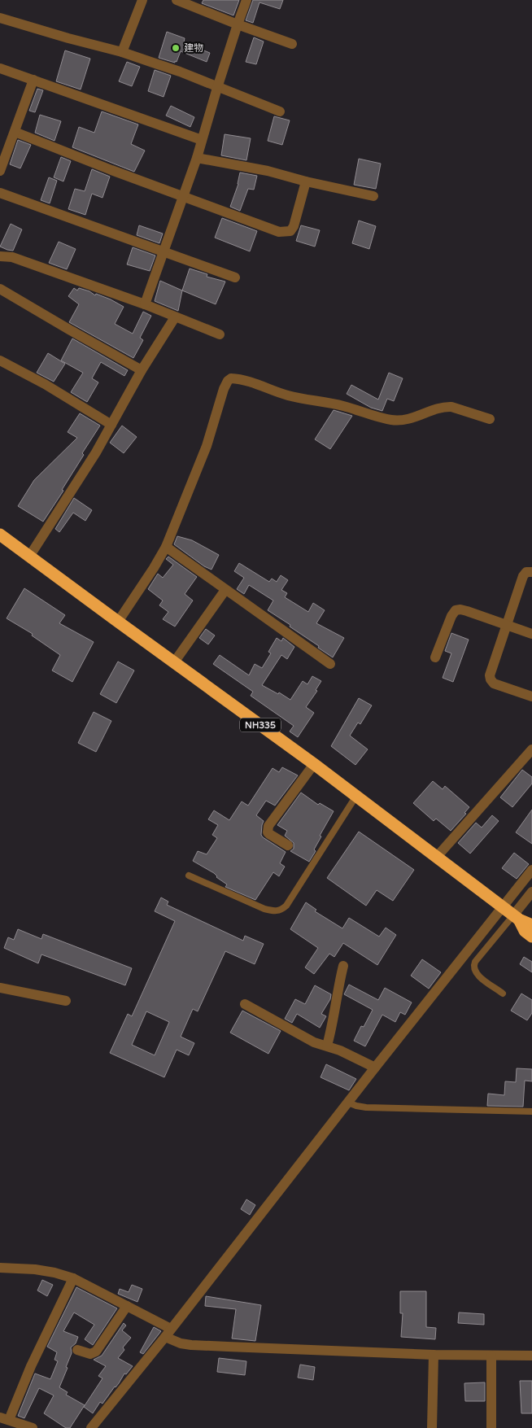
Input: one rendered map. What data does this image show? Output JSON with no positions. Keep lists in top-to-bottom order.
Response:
{
  "streets": {
    "highway": ["NH335"]
  },
  "places": ["建物"]
}
